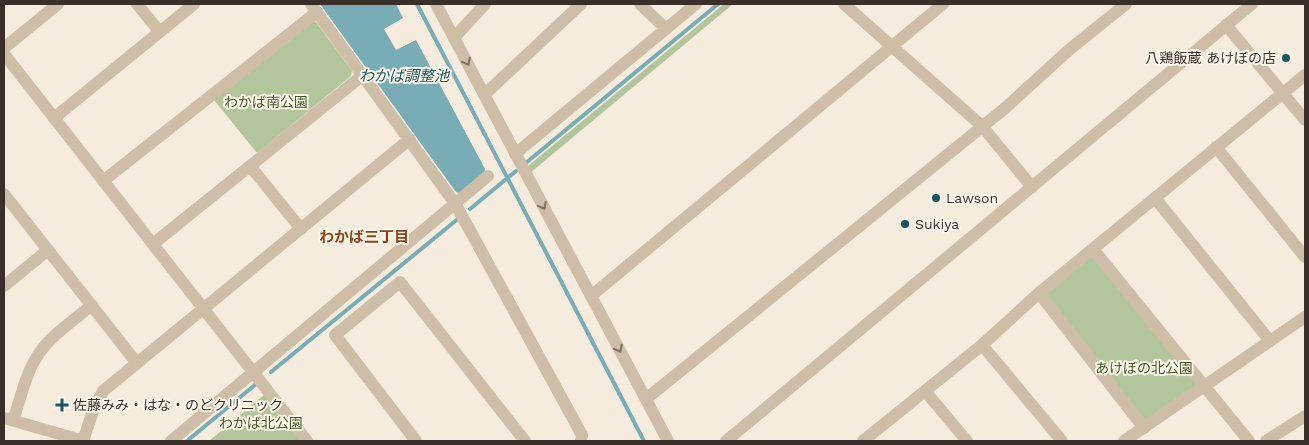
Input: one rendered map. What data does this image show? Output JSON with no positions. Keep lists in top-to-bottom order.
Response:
{
  "districts": ["わかば三丁目"],
  "water": ["わかば調整池"],
  "parks": ["わかば南公園", "あけぼの北公園", "わかば北公園"],
  "places": {
    "other": ["八鶏飯蔵 あけぼの店", "Lawson", "Sukiya"],
    "health": ["佐藤みみ・はな・のどクリニック"]
  }
}
